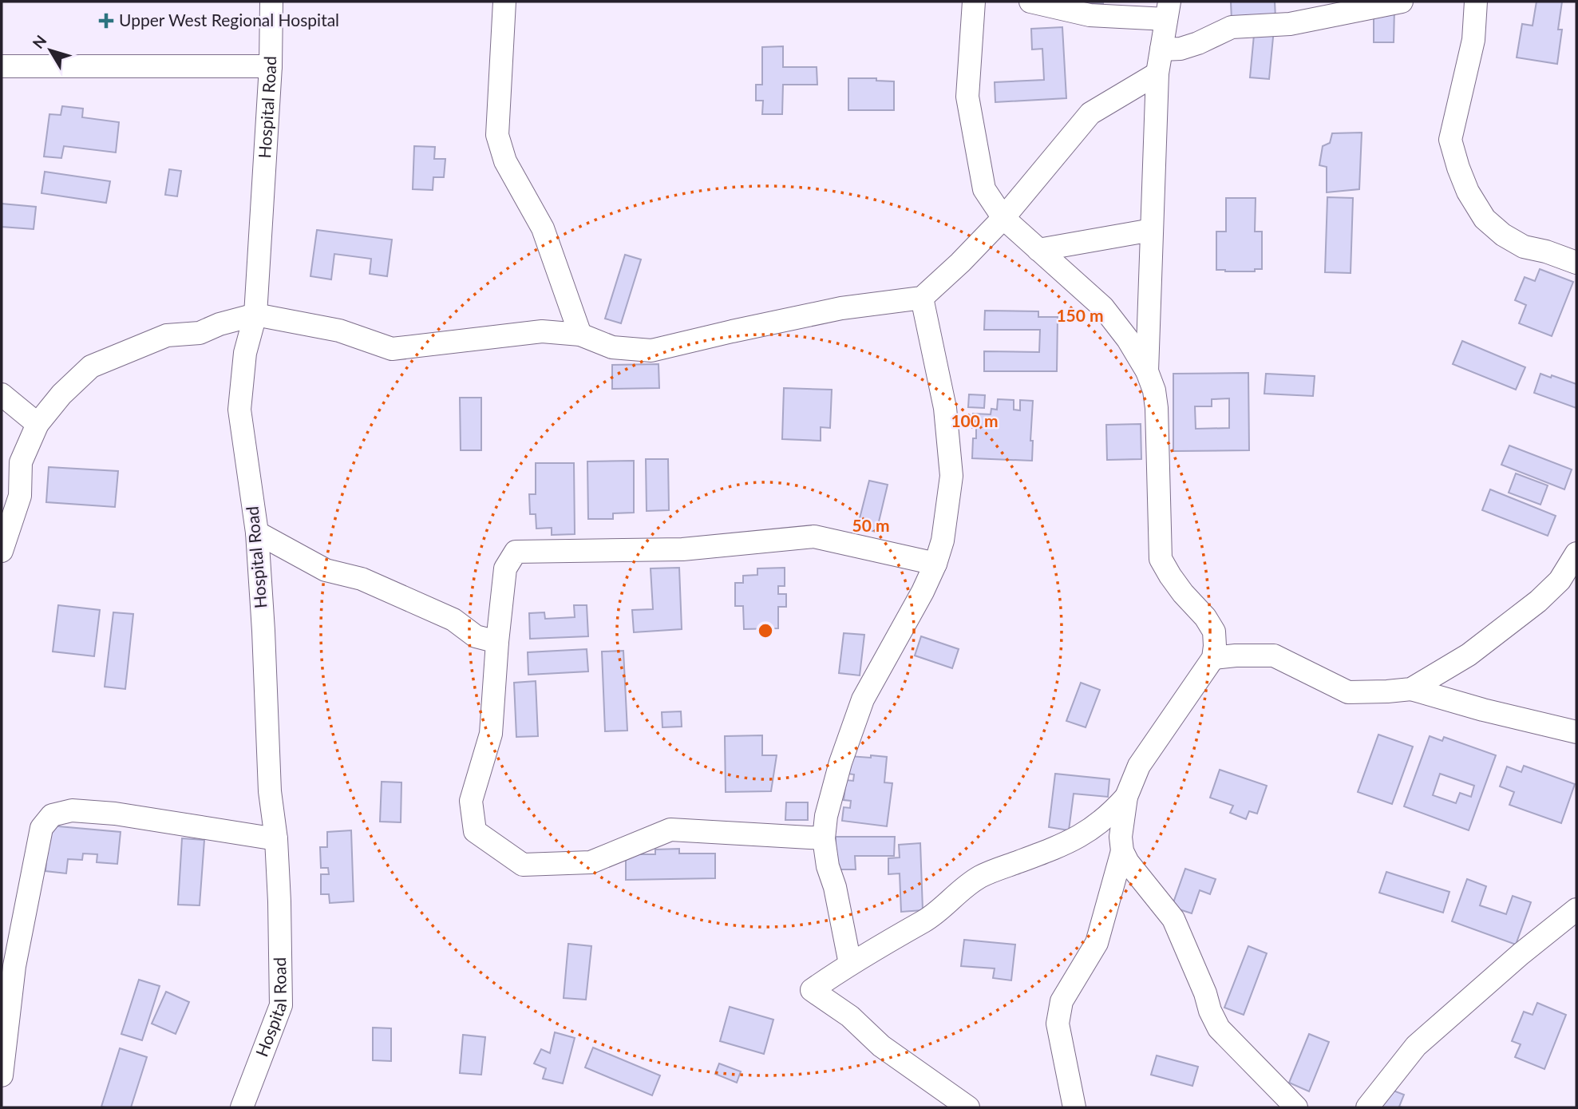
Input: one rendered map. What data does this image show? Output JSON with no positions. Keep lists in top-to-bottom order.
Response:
{
  "streets": {
    "street": ["Hospital Road"]
  },
  "places": {
    "health": ["Upper West Regional Hospital"]
  },
  "north": "top left",
  "rings": ["150 m", "100 m", "50 m"]
}
